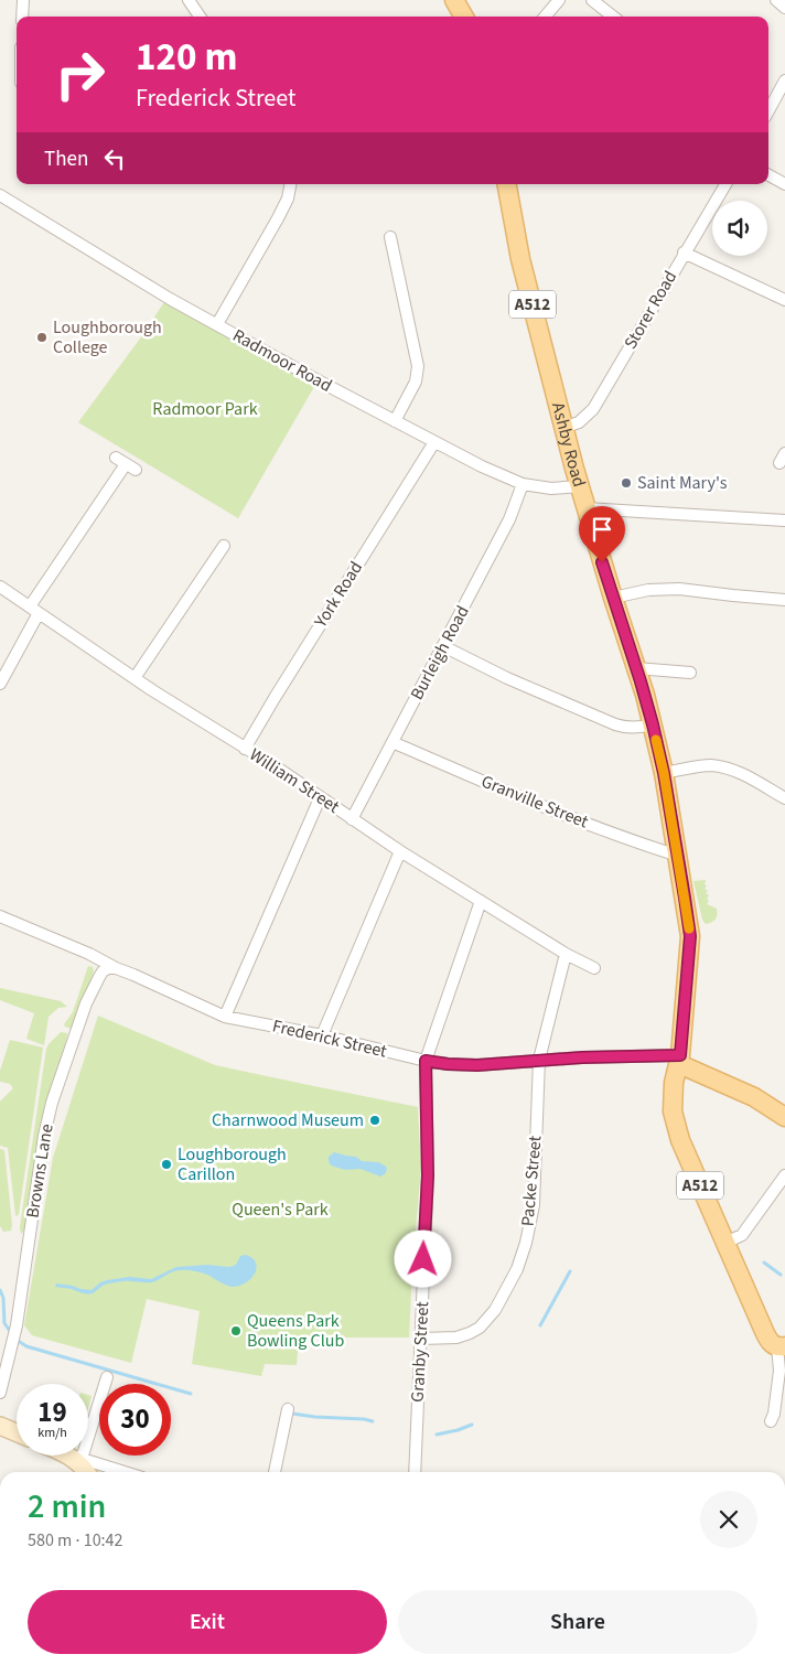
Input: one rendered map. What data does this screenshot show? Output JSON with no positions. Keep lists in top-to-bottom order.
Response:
{
  "streets": {
    "main road": ["A512", "Ashby Road"],
    "street": [
      "Storer Road",
      "Radmoor Road",
      "York Road",
      "Burleigh Road",
      "William Street",
      "Granville Street",
      "Frederick Street",
      "Browns Lane",
      "Packe Street",
      "Granby Street"
    ]
  },
  "crossings": [
    ["A512", "Ashby Road"],
    ["A512", "Frederick Street"],
    ["Storer Road", "Ashby Road"],
    ["Radmoor Road", "Ashby Road"],
    ["Radmoor Road", "York Road"],
    ["Radmoor Road", "Burleigh Road"],
    ["Ashby Road", "Granville Street"],
    ["Ashby Road", "Frederick Street"],
    ["York Road", "William Street"],
    ["Burleigh Road", "William Street"],
    ["Burleigh Road", "Granville Street"],
    ["William Street", "Packe Street"],
    ["Frederick Street", "Browns Lane"],
    ["Frederick Street", "Packe Street"],
    ["Frederick Street", "Granby Street"],
    ["Packe Street", "Granby Street"]
  ],
  "parks": ["Radmoor Park", "Queen's Park"],
  "places": [
    "Loughborough College",
    "Saint Mary's",
    "Charnwood Museum",
    "Loughborough Carillon",
    "Queens Park Bowling Club"
  ],
  "page": {
    "turn": ["120 m", "Frederick Street"],
    "then": "Then",
    "speed": "19 km/h",
    "limit": "30",
    "heading": ["2 min", "580 m · 10:42"],
    "buttons": ["Exit", "Share"]
  }
}
